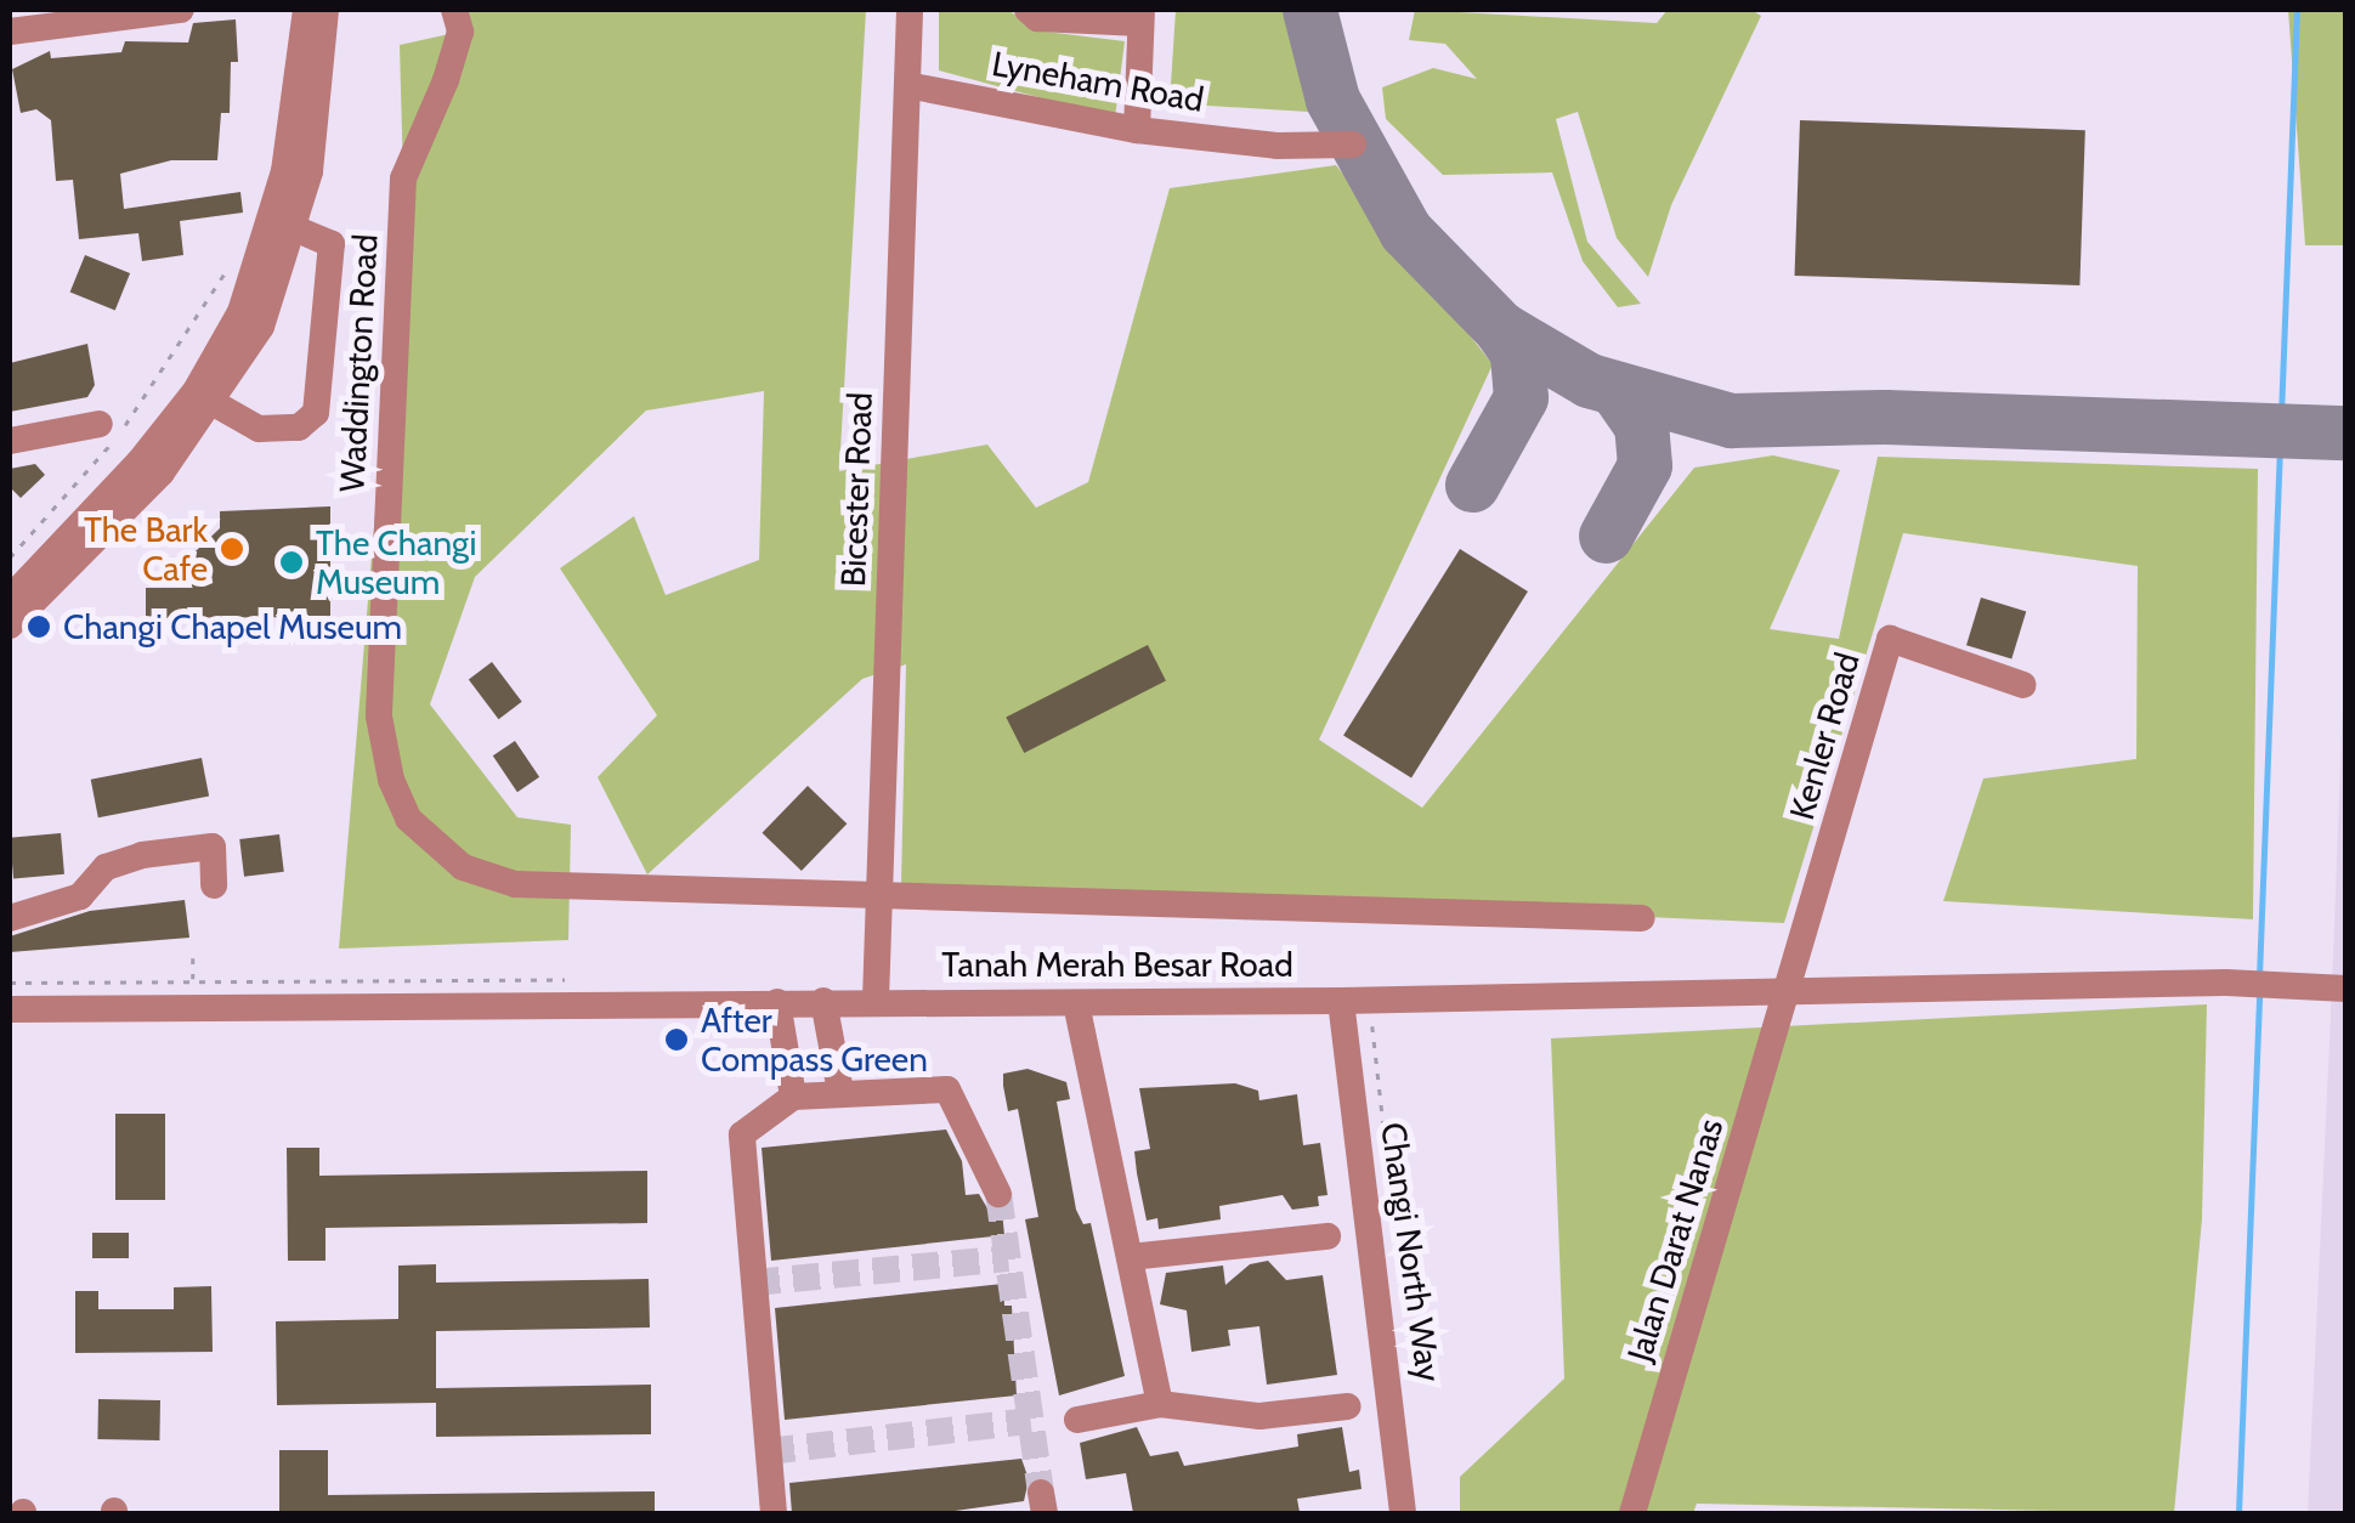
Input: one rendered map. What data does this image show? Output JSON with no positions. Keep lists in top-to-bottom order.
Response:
{
  "streets": {
    "street": [
      "Lyneham Road",
      "Waddington Road",
      "Bicester Road",
      "Kenler Road",
      "Tanah Merah Besar Road",
      "Jalan Darat Nanas",
      "Changi North Way"
    ]
  },
  "crossings": [
    ["Lyneham Road", "Bicester Road"],
    ["Waddington Road", "Bicester Road"],
    ["Bicester Road", "Tanah Merah Besar Road"],
    ["Kenler Road", "Tanah Merah Besar Road"],
    ["Kenler Road", "Jalan Darat Nanas"],
    ["Tanah Merah Besar Road", "Jalan Darat Nanas"],
    ["Tanah Merah Besar Road", "Changi North Way"]
  ],
  "places": [
    "The Bark Cafe",
    "The Changi Museum",
    "Changi Chapel Museum",
    "After Compass Green"
  ]
}
